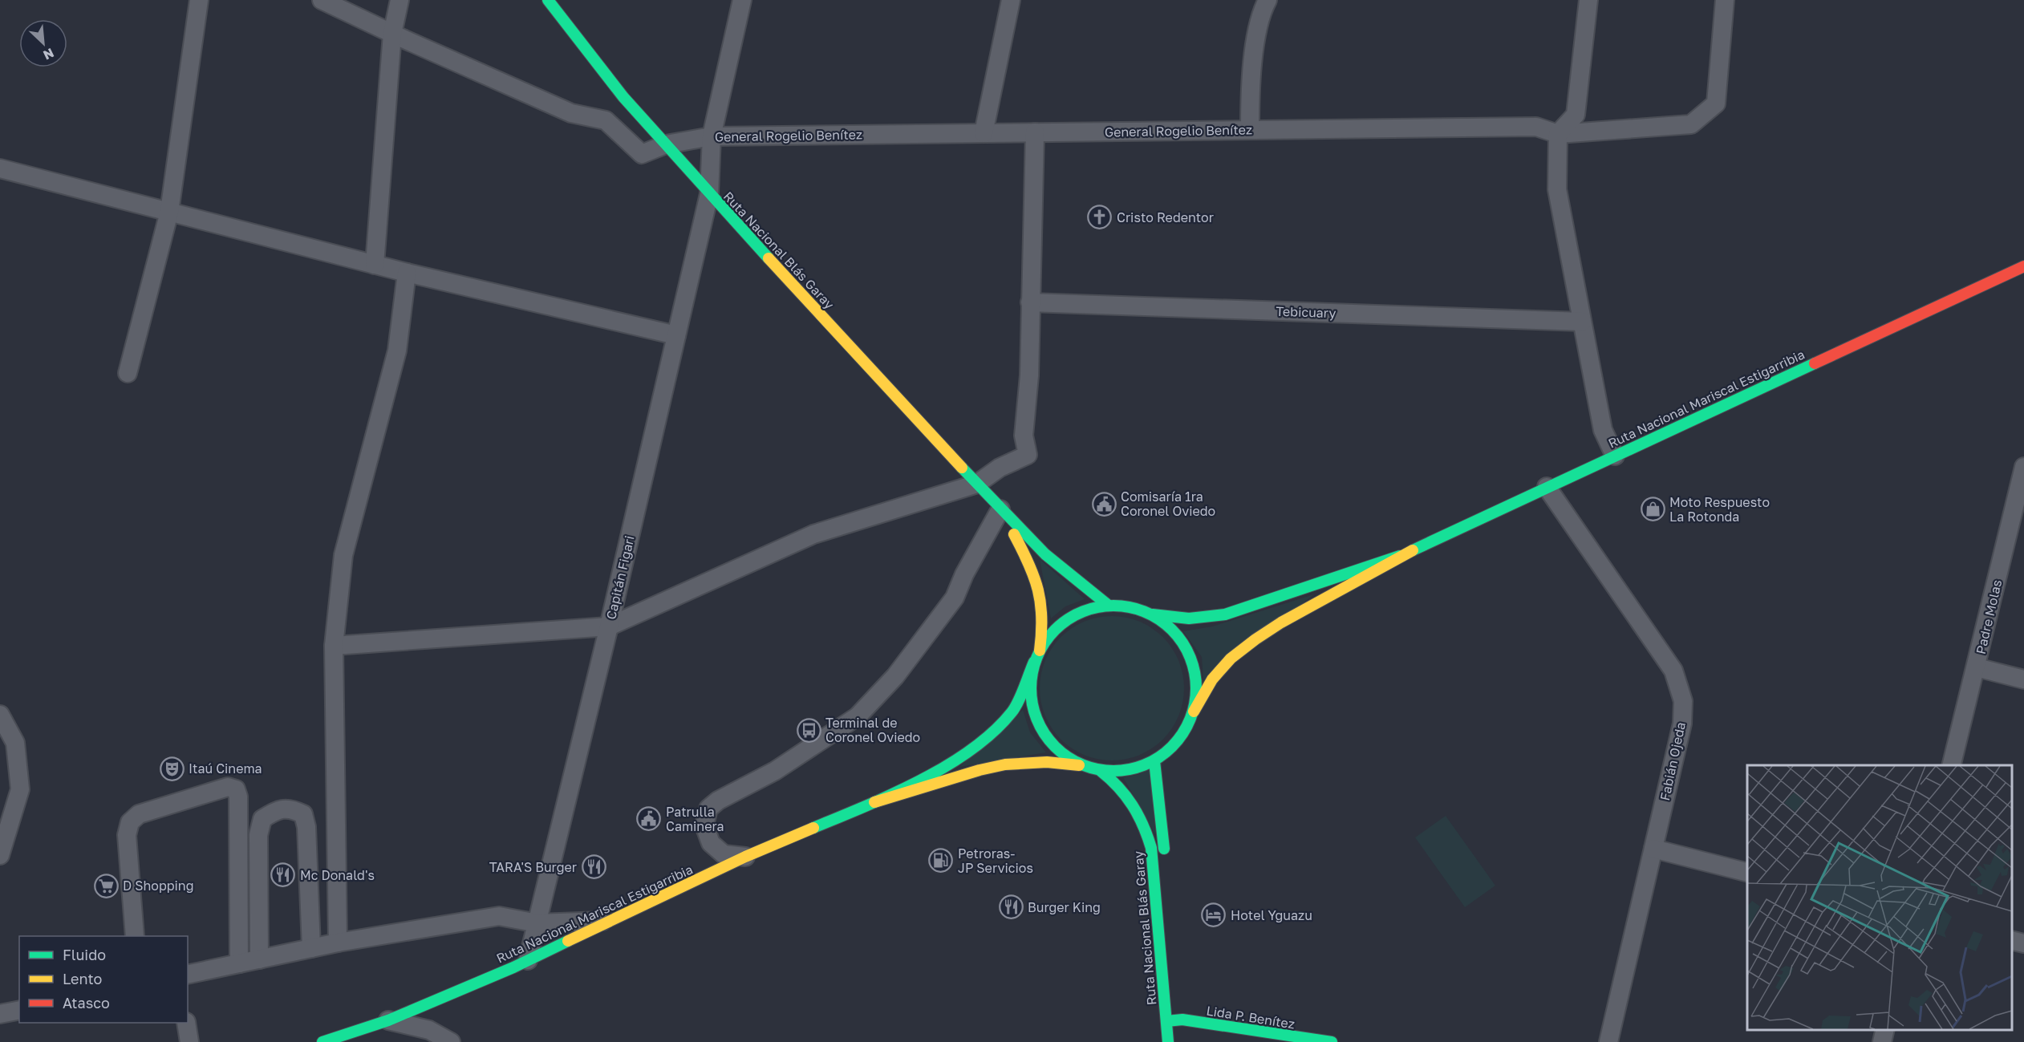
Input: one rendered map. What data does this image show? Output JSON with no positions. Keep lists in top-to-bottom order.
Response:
{
  "streets": {
    "main road": ["Ruta Nacional Blás Garay", "Ruta Nacional Mariscal Estigarribia", "Lida P. Benítez"],
    "street": [
      "General Rogelio Benítez",
      "Tebicuary",
      "Capitán Figari",
      "Padre Molas",
      "Fabián Ojeda"
    ]
  },
  "crossings": [
    ["General Rogelio Benítez", "Ruta Nacional Blás Garay"],
    ["General Rogelio Benítez", "Capitán Figari"],
    ["Ruta Nacional Blás Garay", "Capitán Figari"],
    ["Ruta Nacional Blás Garay", "Lida P. Benítez"],
    ["Ruta Nacional Mariscal Estigarribia", "Capitán Figari"],
    ["Ruta Nacional Mariscal Estigarribia", "Fabián Ojeda"]
  ],
  "places": {
    "church": ["Cristo Redentor"],
    "public building": ["Comisaría 1ra Coronel Oviedo", "Patrulla Caminera"],
    "shop": ["Moto Respuesto La Rotonda"],
    "bus stop": ["Terminal de Coronel Oviedo"],
    "theatre": ["Itaú Cinema"],
    "fuel station": ["Petroras- JP Servicios"],
    "restaurant": ["TARA'S Burger", "Mc Donald's", "Burger King"],
    "supermarket": ["D Shopping"],
    "hotel": ["Hotel Yguazu"]
  },
  "legend": ["Fluido", "Lento", "Atasco"],
  "north": "bottom right"
}
